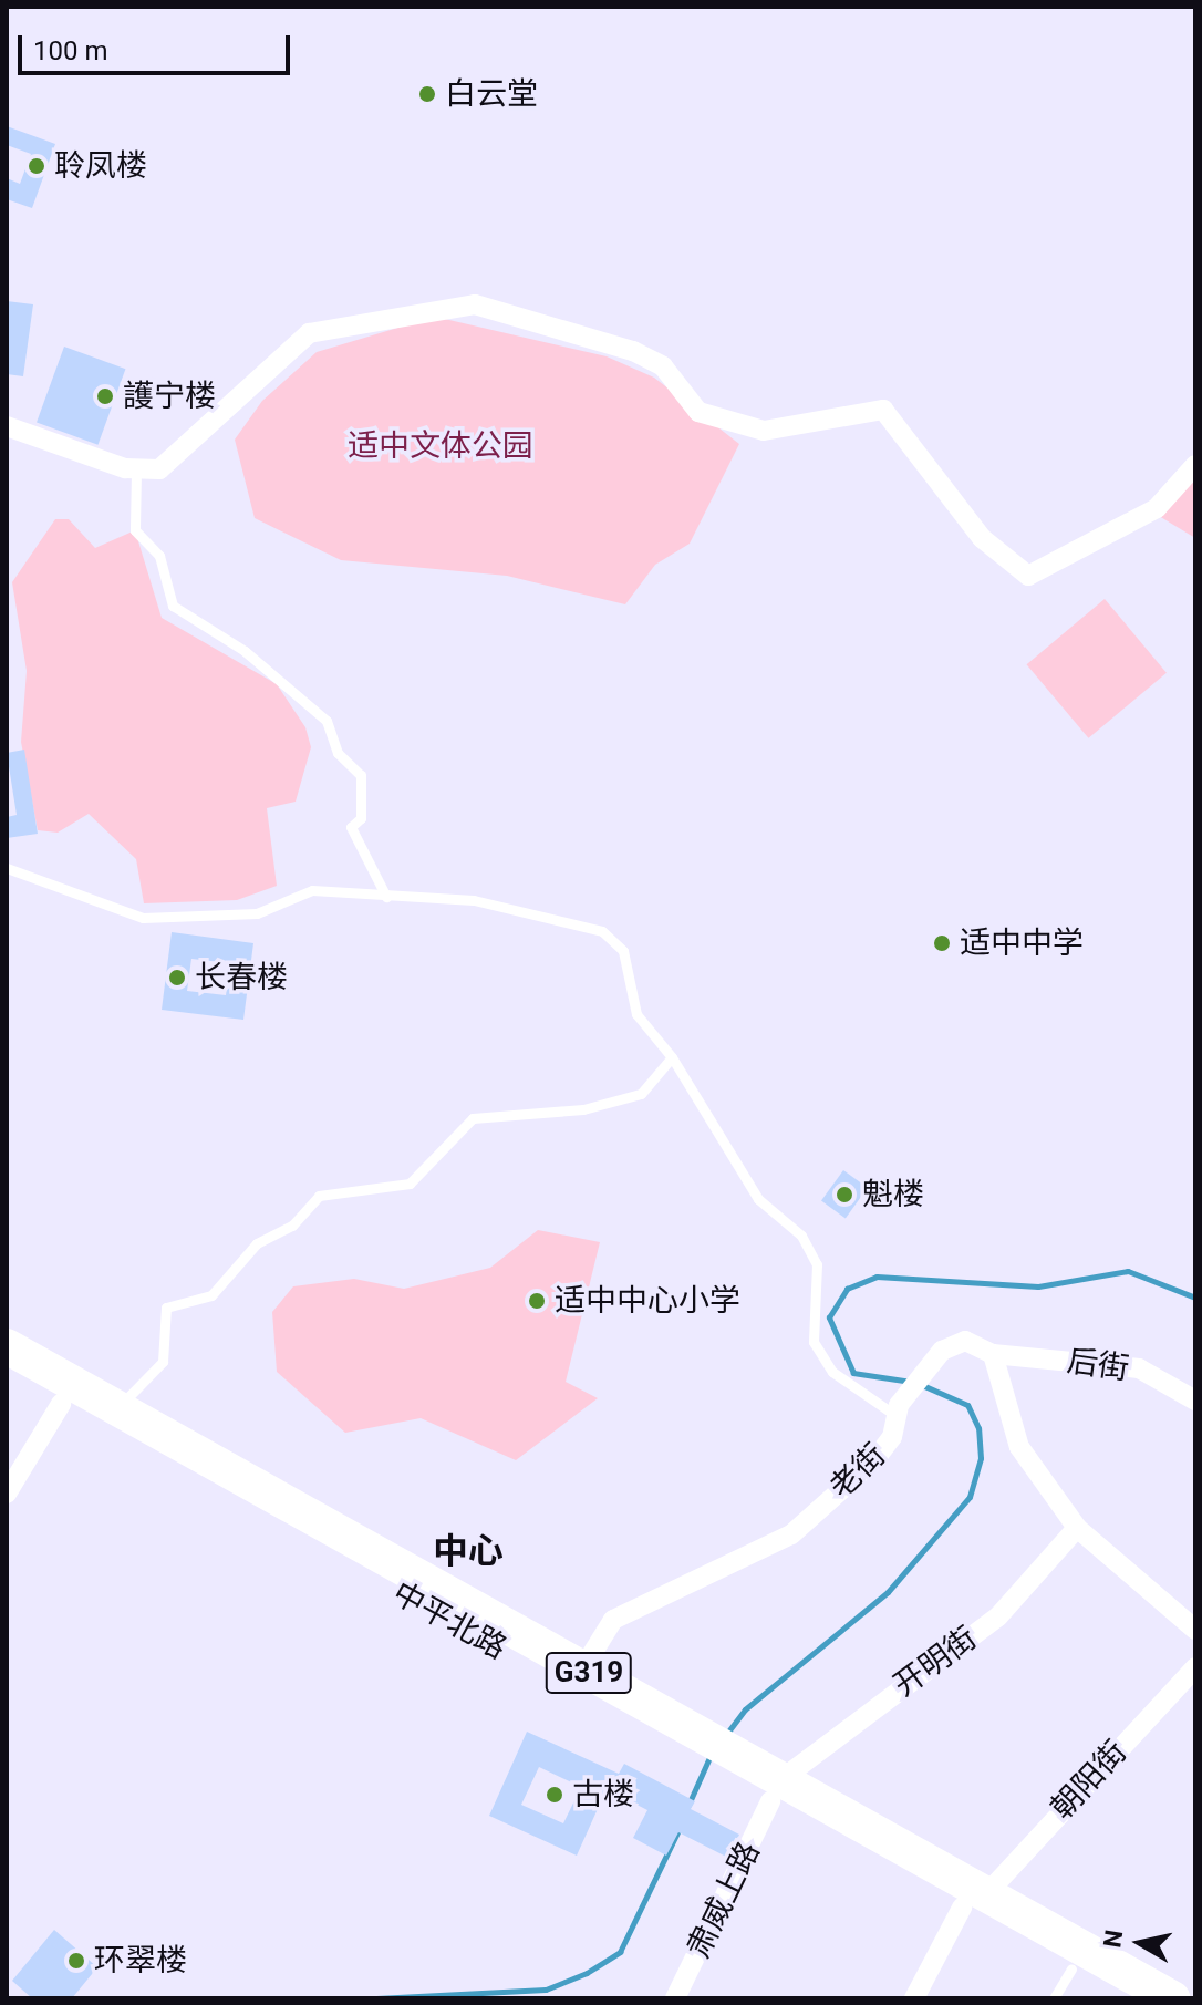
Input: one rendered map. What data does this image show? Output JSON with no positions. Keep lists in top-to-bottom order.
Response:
{
  "streets": {
    "highway": ["中平北路", "G319"],
    "street": [
      "后街",
      "老街",
      "开明街",
      "朝阳街",
      "肃威上路"
    ]
  },
  "crossings": [
    ["后街", "老街"],
    ["老街", "G319"],
    ["中平北路", "开明街"],
    ["中平北路", "G319"],
    ["中平北路", "肃威上路"],
    ["开明街", "G319"],
    ["开明街", "肃威上路"],
    ["G319", "朝阳街"],
    ["G319", "肃威上路"]
  ],
  "districts": ["中心"],
  "parks": ["适中文体公园"],
  "places": [
    "白云堂",
    "聆凤楼",
    "護宁楼",
    "适中中学",
    "长春楼",
    "魁楼",
    "适中中心小学",
    "古楼",
    "环翠楼"
  ],
  "scale_bar": "100 m",
  "north": "left"
}
